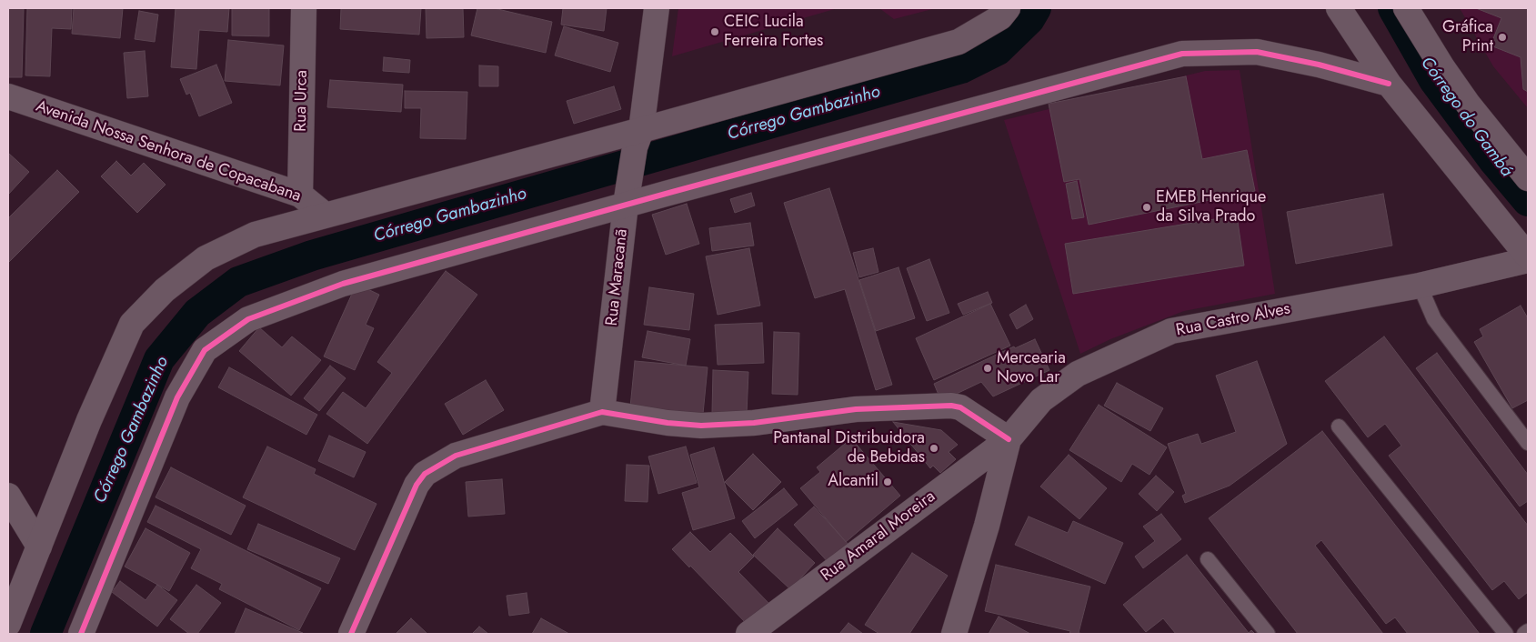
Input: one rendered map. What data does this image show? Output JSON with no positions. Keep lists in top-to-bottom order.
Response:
{
  "streets": {
    "street": [
      "Rua Urca",
      "Avenida Nossa Senhora de Copacabana",
      "Rua Maracanã",
      "Rua Castro Alves",
      "Rua Amaral Moreira"
    ]
  },
  "crossings": [
    ["Rua Urca", "Avenida Nossa Senhora de Copacabana"],
    ["Rua Castro Alves", "Rua Amaral Moreira"]
  ],
  "water": ["Córrego Gambazinho", "Córrego do Gambá"],
  "places": [
    "CEIC Lucila Ferreira Fortes",
    "Gráfica Print",
    "EMEB Henrique da Silva Prado",
    "Mercearia Novo Lar",
    "Pantanal Distribuidora de Bebidas",
    "Alcantil"
  ]
}
